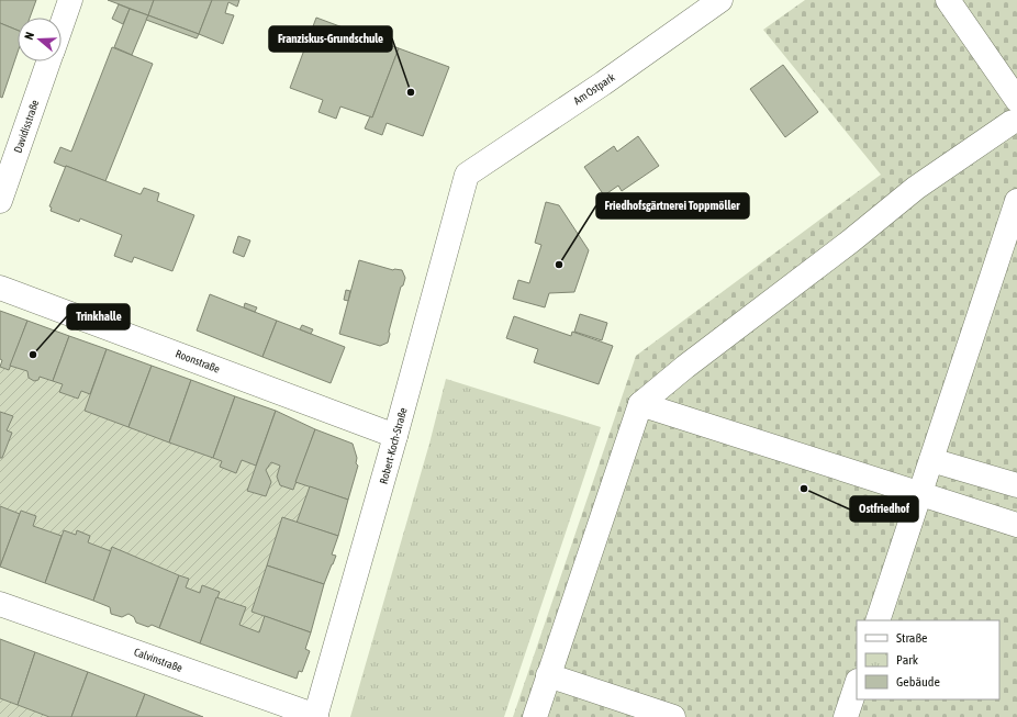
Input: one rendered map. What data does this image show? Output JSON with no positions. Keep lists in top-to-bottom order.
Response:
{
  "streets": {
    "street": [
      "Am Ostpark",
      "Davidisstraße",
      "Roonstraße",
      "Robert-Koch-Straße",
      "Calvinstraße"
    ]
  },
  "crossings": [
    ["Am Ostpark", "Robert-Koch-Straße"],
    ["Roonstraße", "Robert-Koch-Straße"],
    ["Robert-Koch-Straße", "Calvinstraße"]
  ],
  "places": [
    "Franziskus-Grundschule",
    "Friedhofsgärtnerei Toppmöller",
    "Trinkhalle",
    "Ostfriedhof"
  ],
  "legend": ["Straße", "Park", "Gebäude"],
  "north": "left"
}
